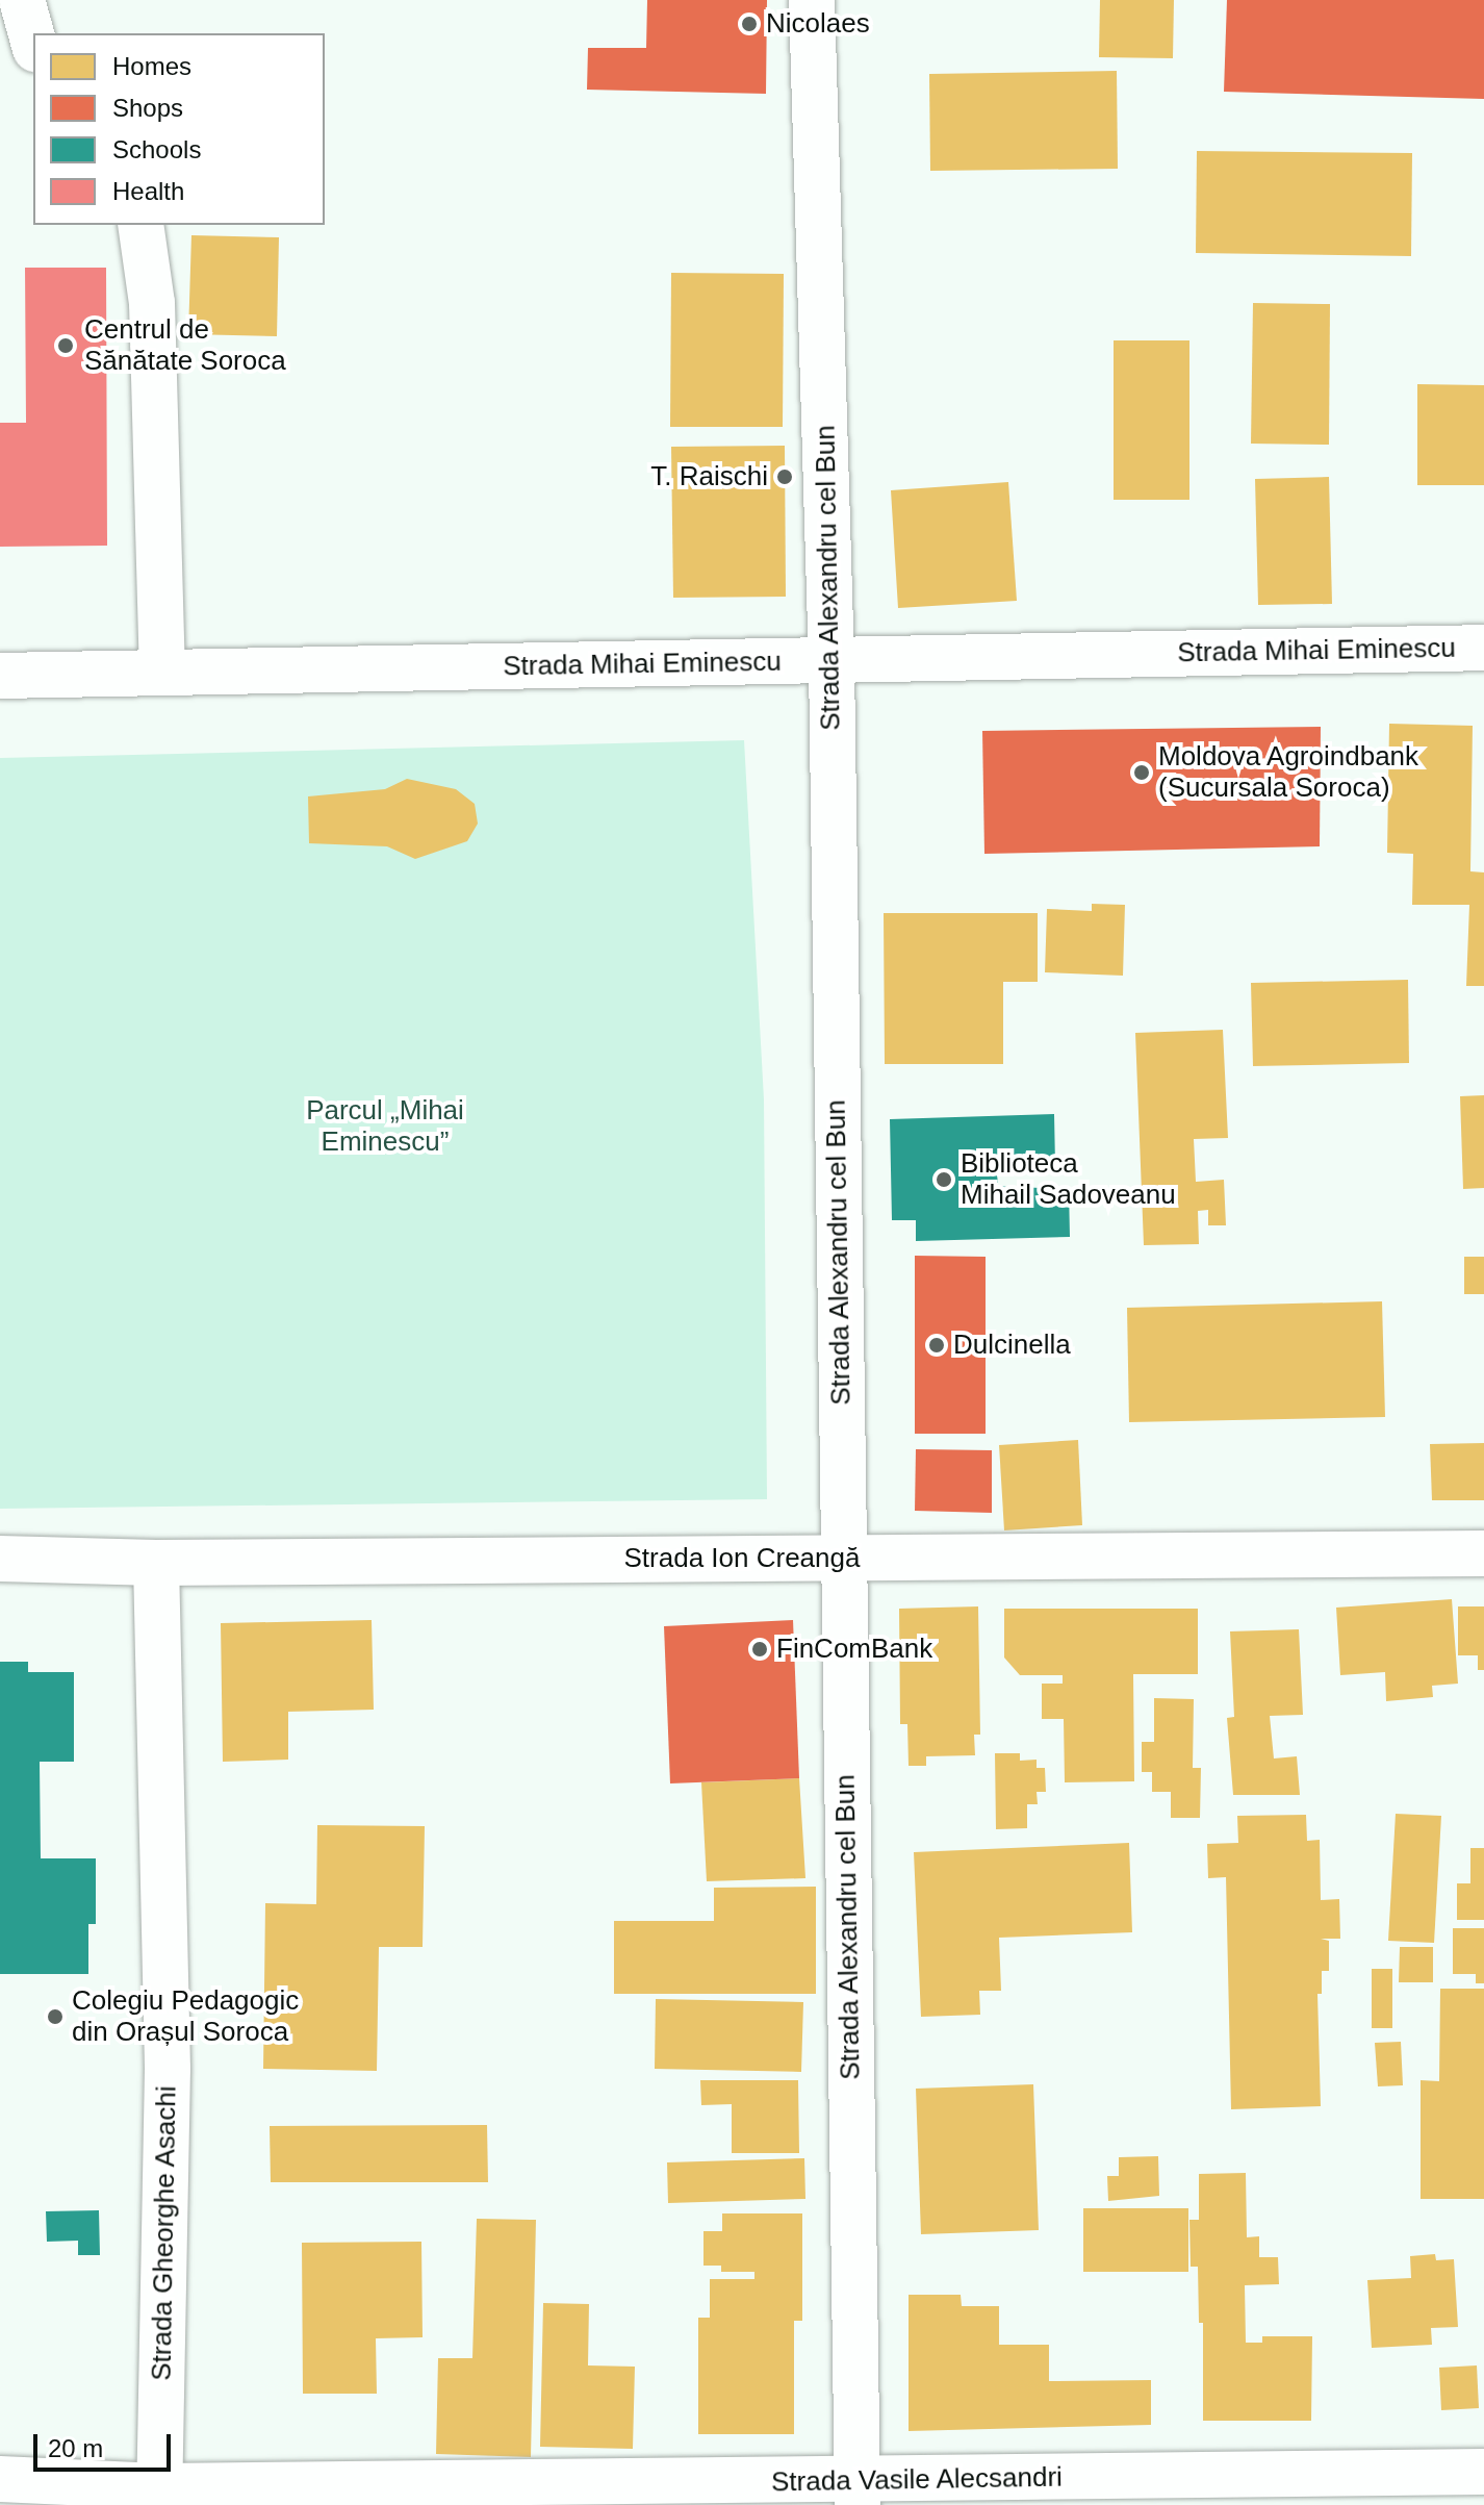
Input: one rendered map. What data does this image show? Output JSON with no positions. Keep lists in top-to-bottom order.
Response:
{
  "streets": {
    "street": [
      "Strada Alexandru cel Bun",
      "Strada Mihai Eminescu",
      "Strada Ion Creangă",
      "Strada Gheorghe Asachi",
      "Strada Vasile Alecsandri"
    ]
  },
  "crossings": [
    ["Strada Alexandru cel Bun", "Strada Mihai Eminescu"],
    ["Strada Alexandru cel Bun", "Strada Ion Creangă"],
    ["Strada Alexandru cel Bun", "Strada Vasile Alecsandri"],
    ["Strada Ion Creangă", "Strada Gheorghe Asachi"],
    ["Strada Gheorghe Asachi", "Strada Vasile Alecsandri"]
  ],
  "parks": ["Parcul „Mihai Eminescu”"],
  "places": [
    "Nicolaes",
    "Centrul de Sănătate Soroca",
    "T. Raischi",
    "Moldova Agroindbank (Sucursala Soroca)",
    "Biblioteca Mihail Sadoveanu",
    "Dulcinella",
    "FinComBank",
    "Colegiu Pedagogic din Orașul Soroca"
  ],
  "legend": [
    "Homes",
    "Shops",
    "Schools",
    "Health"
  ],
  "scale_bar": "20 m"
}
